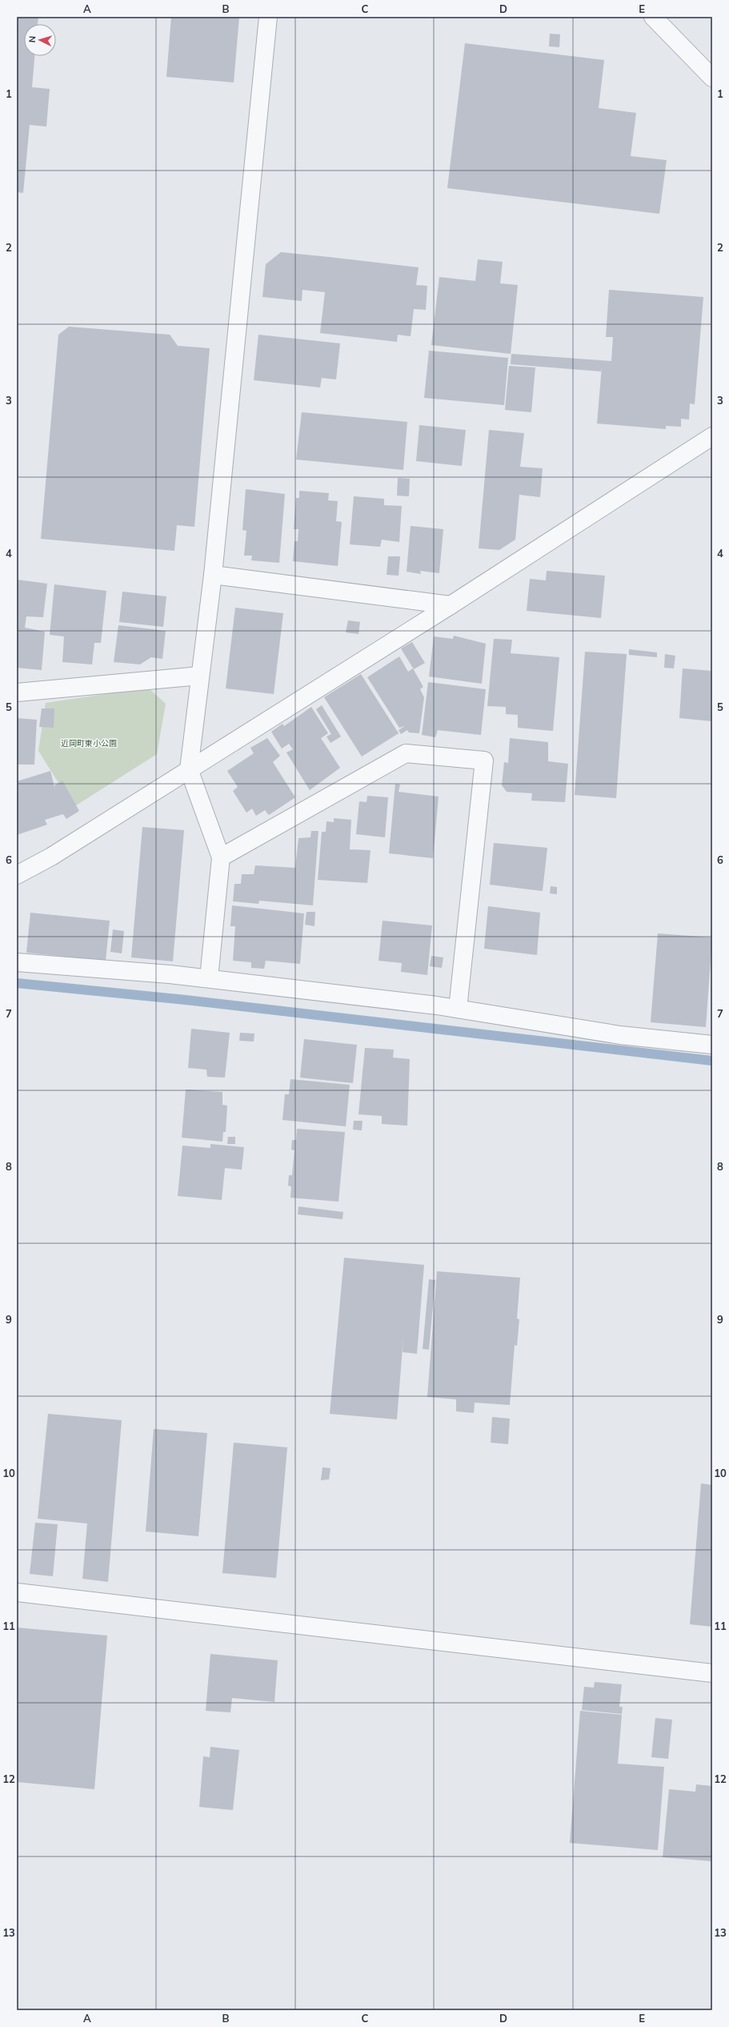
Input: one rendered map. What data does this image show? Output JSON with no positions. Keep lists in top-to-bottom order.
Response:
{
  "parks": ["近岡町東小公園"],
  "north": "left",
  "grid": {
    "columns": [
      "A",
      "B",
      "C",
      "D",
      "E"
    ],
    "rows": [
      "1",
      "2",
      "3",
      "4",
      "5",
      "6",
      "7",
      "8",
      "9",
      "10",
      "11",
      "12",
      "13"
    ]
  }
}
